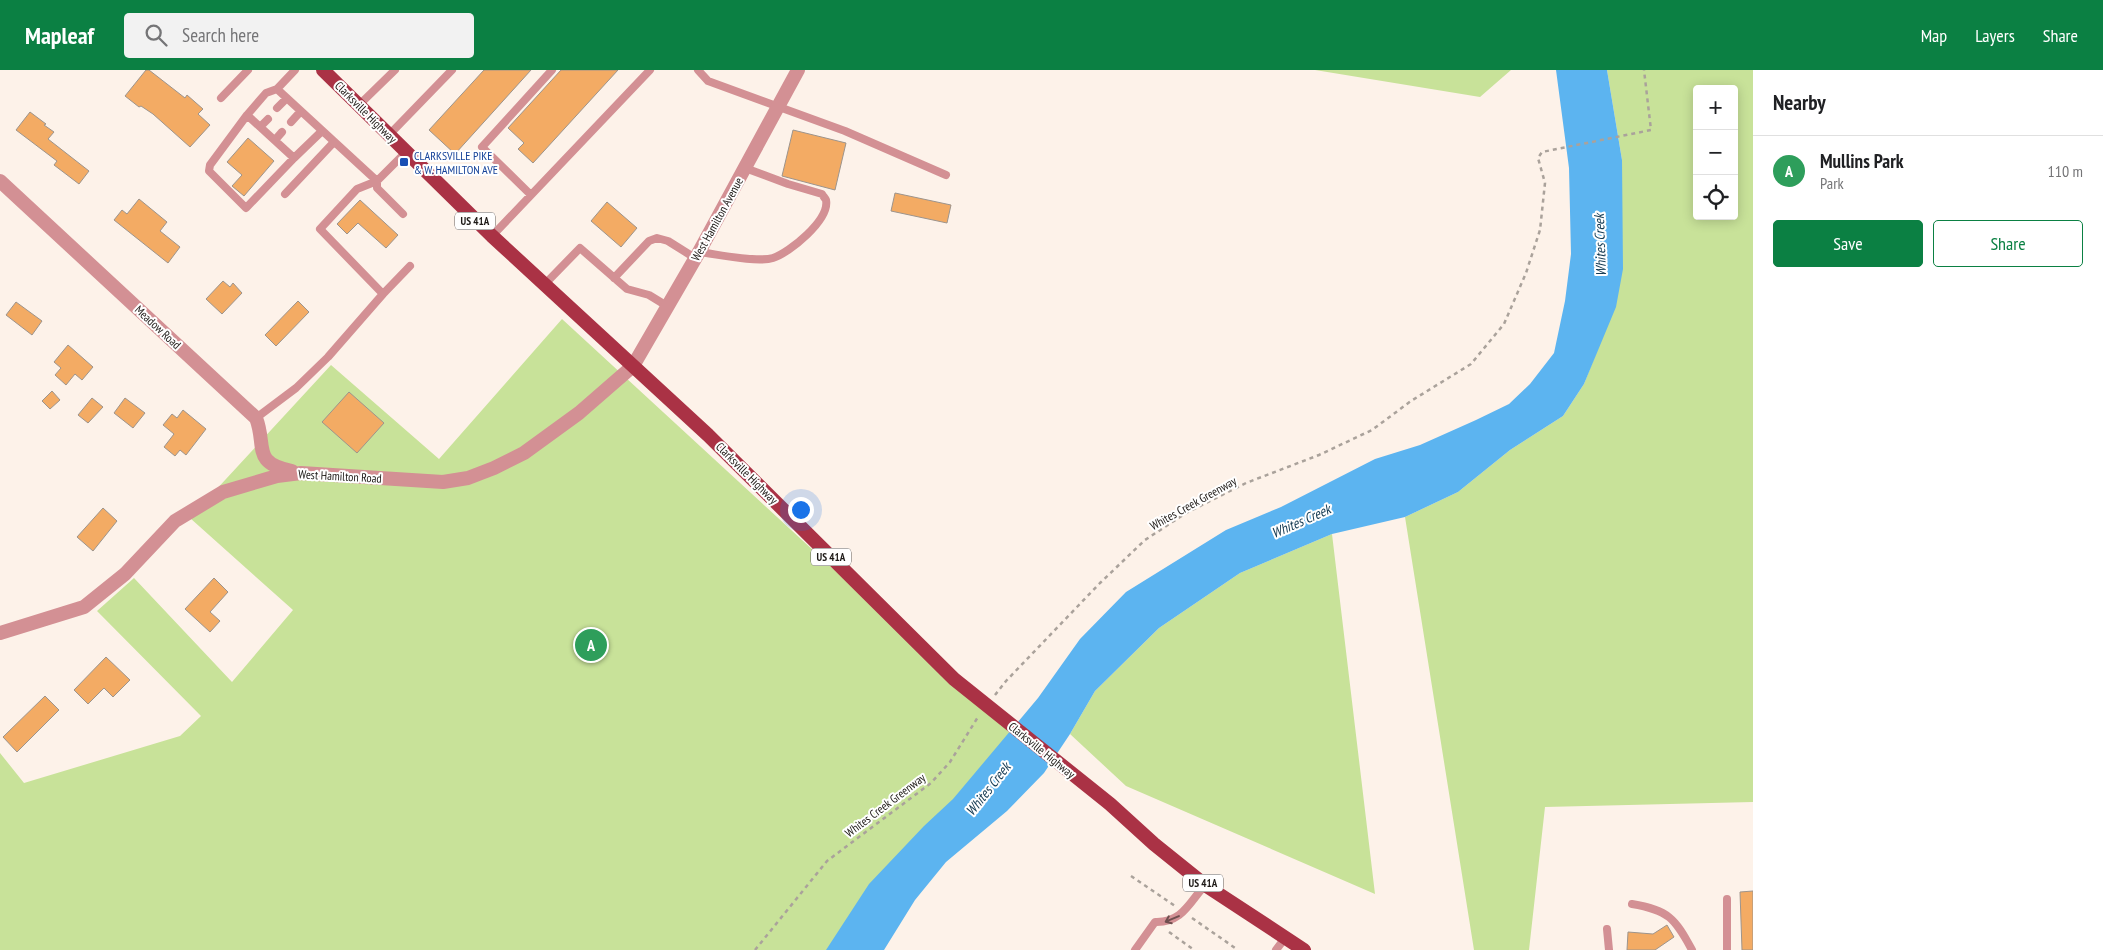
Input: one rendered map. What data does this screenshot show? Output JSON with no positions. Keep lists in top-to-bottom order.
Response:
{
  "streets": {
    "main road": ["Clarksville Highway", "US 41A"],
    "street": ["West Hamilton Avenue", "Meadow Road", "West Hamilton Road"],
    "path": ["Whites Creek Greenway"]
  },
  "crossings": [
    ["Clarksville Highway", "West Hamilton Avenue"],
    ["Clarksville Highway", "West Hamilton Road"],
    ["West Hamilton Avenue", "West Hamilton Road"]
  ],
  "water": ["Whites Creek"],
  "places": {
    "transit": ["CLARKSVILLE PIKE & W. HAMILTON AVE"]
  },
  "page": {
    "header": "Mapleaf",
    "search": "Search here",
    "nav": ["Map", "Layers", "Share"],
    "heading": "Nearby",
    "map_buttons": ["+", "−"],
    "list": [
      {
        "mark": "A",
        "name": "Mullins Park",
        "note": "Park",
        "value": "110 m"
      }
    ],
    "buttons": ["Save", "Share"],
    "pins": "A"
  }
}
